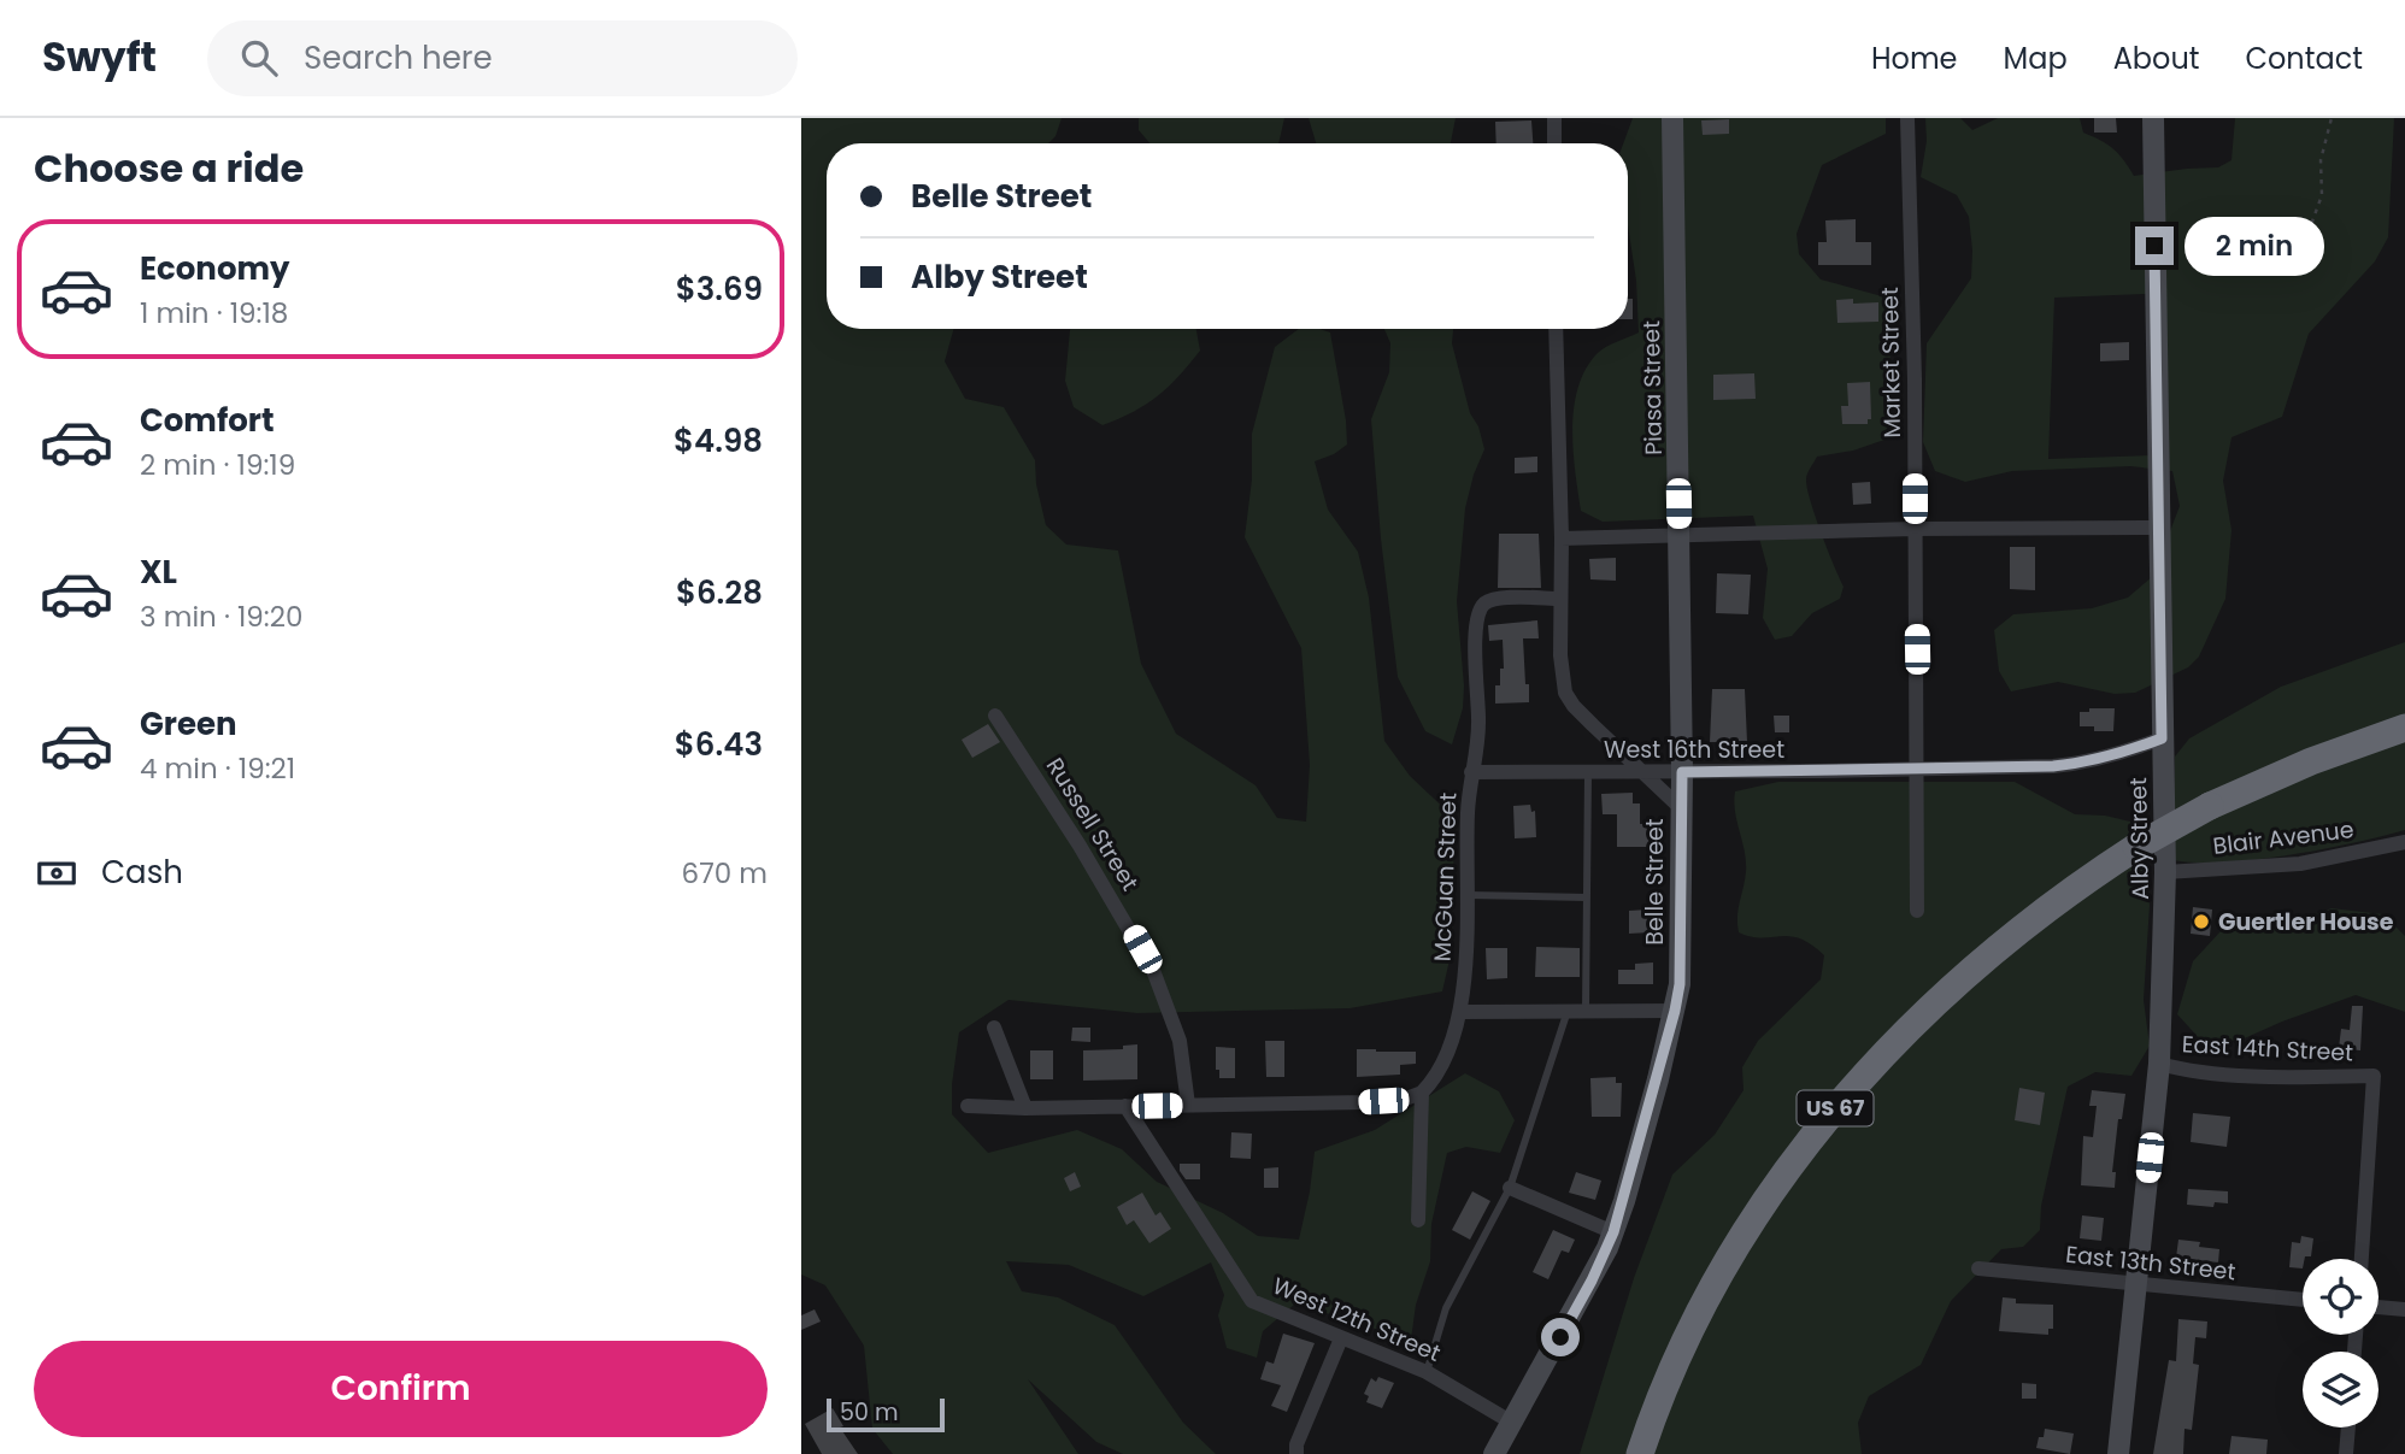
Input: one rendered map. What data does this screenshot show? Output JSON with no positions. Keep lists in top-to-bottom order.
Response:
{
  "streets": {
    "highway": ["US 67"],
    "street": [
      "Market Street",
      "Piasa Street",
      "West 16th Street",
      "Russell Street",
      "Blair Avenue",
      "Alby Street",
      "McGuan Street",
      "Belle Street",
      "East 14th Street",
      "East 13th Street",
      "West 12th Street"
    ]
  },
  "crossings": [
    ["Market Street", "West 16th Street"],
    ["Piasa Street", "West 16th Street"],
    ["Piasa Street", "Belle Street"],
    ["West 16th Street", "Alby Street"],
    ["West 16th Street", "McGuan Street"],
    ["West 16th Street", "Belle Street"],
    ["Blair Avenue", "Alby Street"],
    ["Alby Street", "East 14th Street"],
    ["Alby Street", "East 13th Street"],
    ["McGuan Street", "Belle Street"],
    ["Belle Street", "West 12th Street"]
  ],
  "places": ["Guertler House"],
  "scale_bar": "50 m",
  "page": {
    "header": "Swyft",
    "search": "Search here",
    "nav": [
      "Home",
      "Map",
      "About",
      "Contact"
    ],
    "heading": "Choose a ride",
    "banner": ["Belle Street", "Alby Street"],
    "bubble": "2 min",
    "list": [
      {
        "name": "Economy",
        "note": "1 min · 19:18",
        "value": "$3.69"
      },
      {
        "name": "Comfort",
        "note": "2 min · 19:19",
        "value": "$4.98"
      },
      {
        "name": "XL",
        "note": "3 min · 19:20",
        "value": "$6.28"
      },
      {
        "name": "Green",
        "note": "4 min · 19:21",
        "value": "$6.43"
      }
    ],
    "pay": ["Cash", "670 m"],
    "buttons": "Confirm",
    "scale": "50 m"
  }
}
